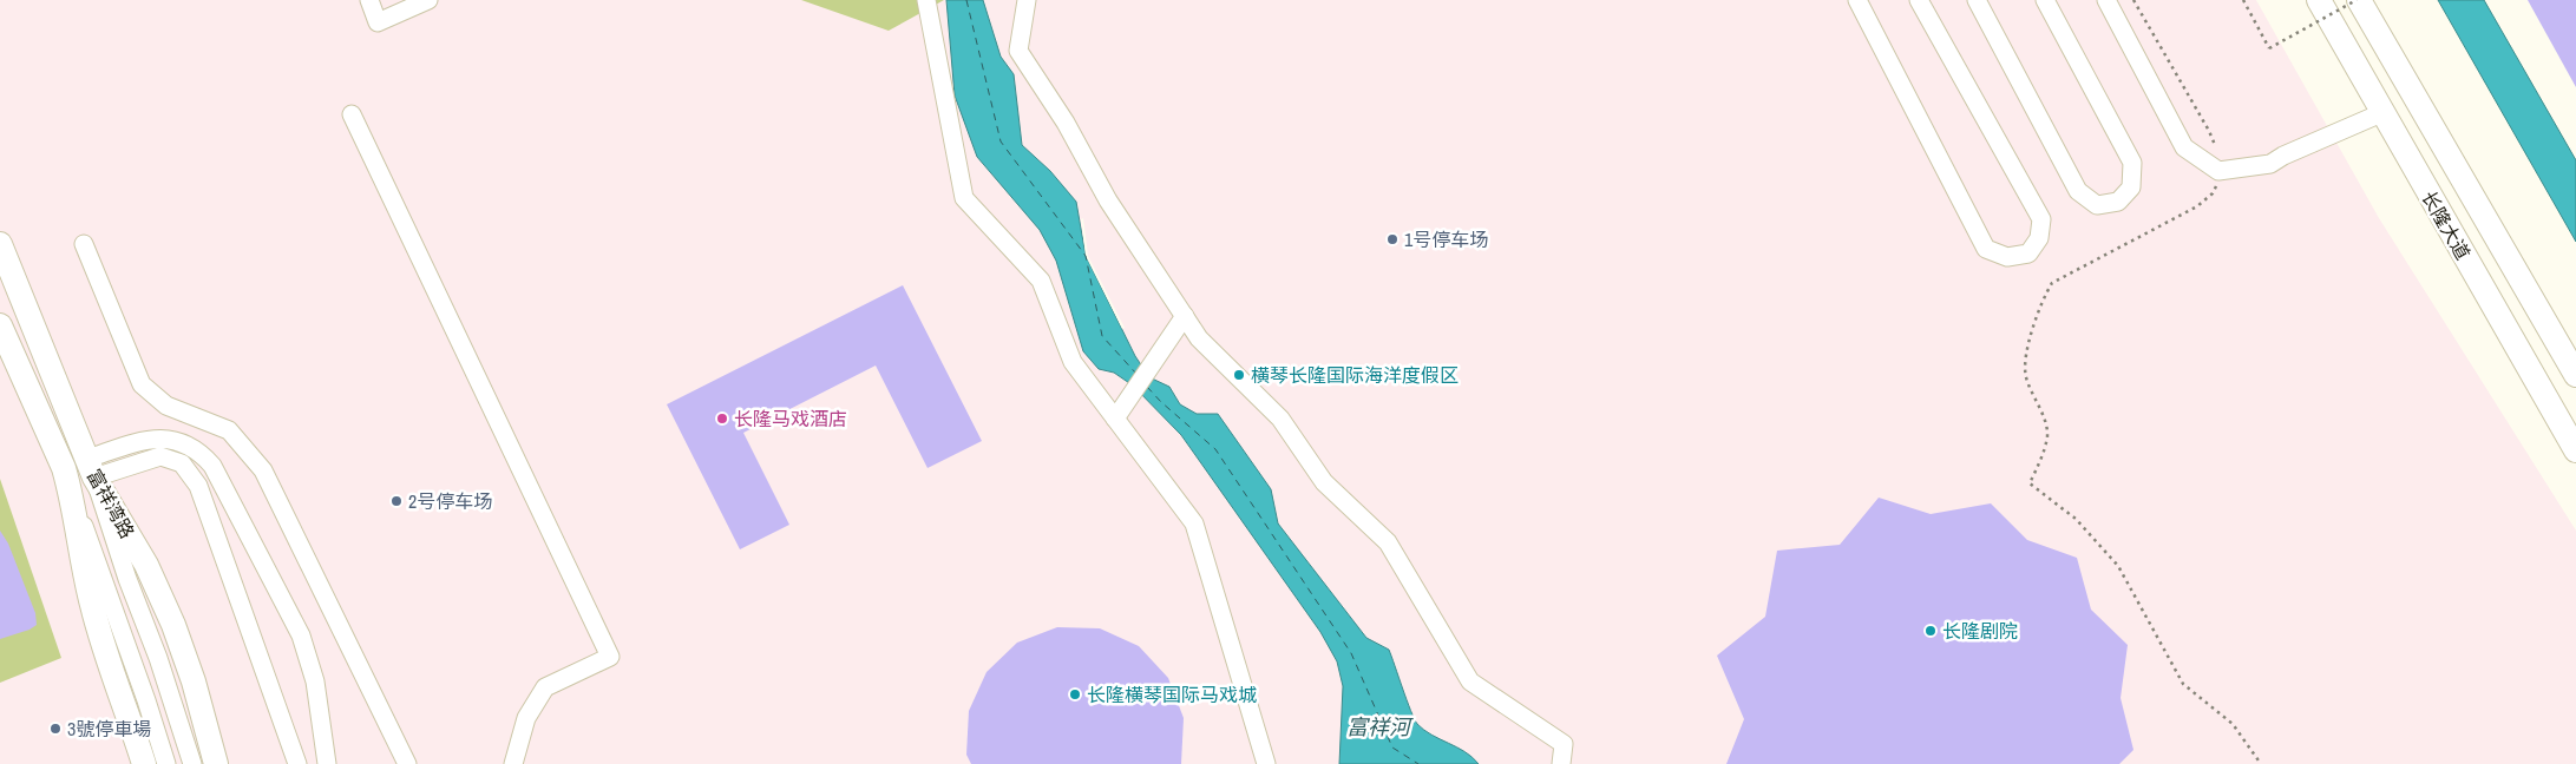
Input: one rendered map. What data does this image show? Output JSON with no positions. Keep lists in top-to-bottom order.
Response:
{
  "streets": {
    "main road": ["长隆大道", "富祥湾路"]
  },
  "water": ["富祥河"],
  "places": [
    "1号停车场",
    "横琴长隆国际海洋度假区",
    "长隆马戏酒店",
    "2号停车场",
    "长隆剧院",
    "长隆横琴国际马戏城",
    "3號停車場"
  ]
}
